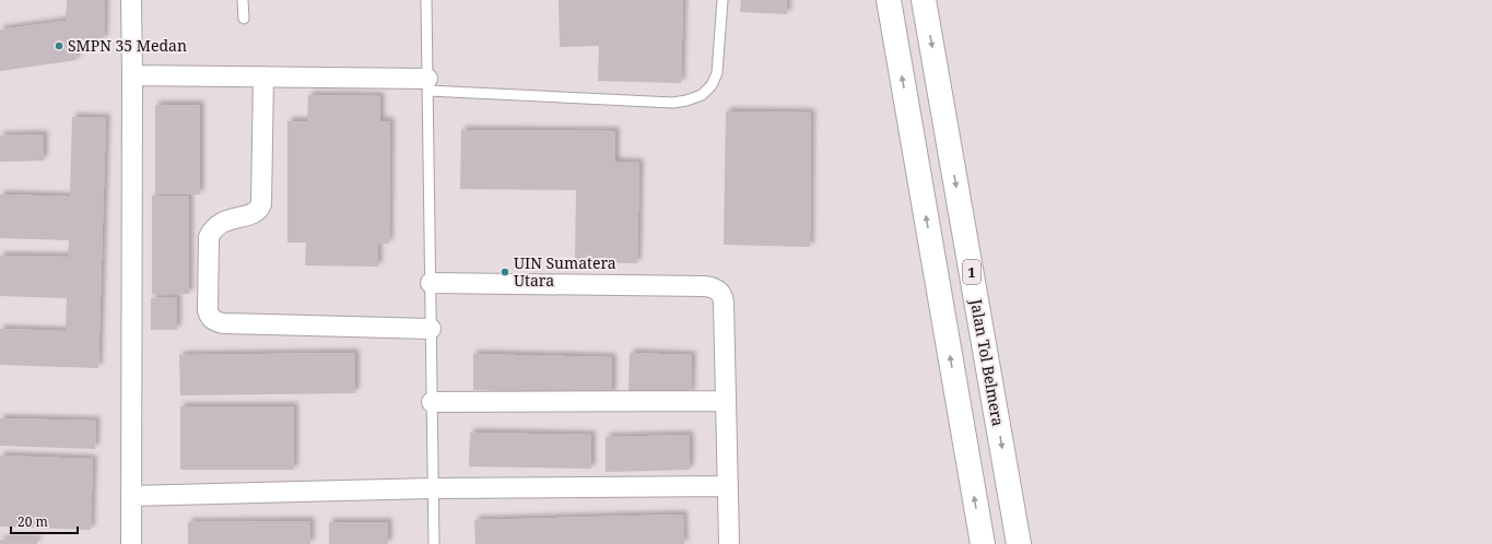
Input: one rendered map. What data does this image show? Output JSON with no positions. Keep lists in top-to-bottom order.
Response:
{
  "streets": {
    "highway": ["1", "Jalan Tol Belmera"]
  },
  "places": ["SMPN 35 Medan", "UIN Sumatera Utara"],
  "scale_bar": "20 m"
}
